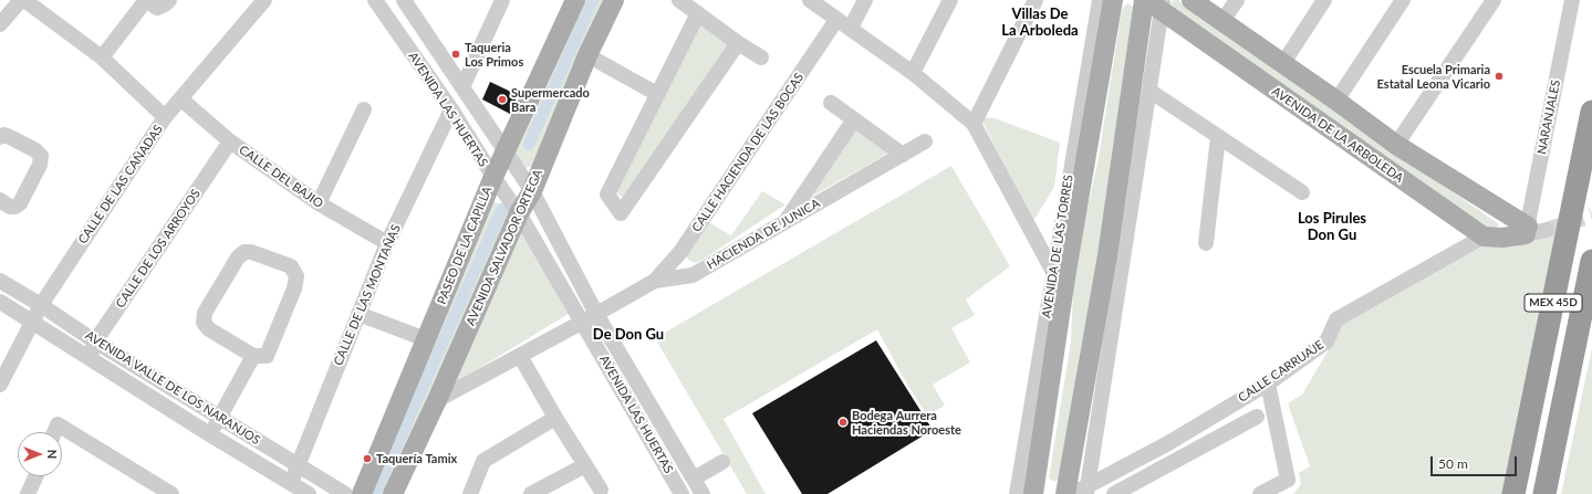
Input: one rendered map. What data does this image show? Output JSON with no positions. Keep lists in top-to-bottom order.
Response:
{
  "streets": {
    "highway": ["MEX 45D"],
    "main road": [
      "AVENIDA DE LA ARBOLEDA",
      "PASEO DE LA CAPILLA",
      "AVENIDA DE LAS TORRES",
      "AVENIDA SALVADOR ORTEGA"
    ],
    "street": [
      "AVENIDA LAS HUERTAS",
      "NARANJALES",
      "CALLE HACIENDA DE LAS BOCAS",
      "CALLE DEL BAJIO",
      "CALLE DE LAS CAÑADAS",
      "HACIENDA DE JUNICA",
      "CALLE DE LOS ARROYOS",
      "CALLE DE LAS MONTAÑAS",
      "CALLE CARRUAJE",
      "AVENIDA VALLE DE LOS NARANJOS"
    ]
  },
  "crossings": [
    ["AVENIDA LAS HUERTAS", "HACIENDA DE JUNICA"],
    ["AVENIDA LAS HUERTAS", "PASEO DE LA CAPILLA"],
    ["AVENIDA LAS HUERTAS", "AVENIDA SALVADOR ORTEGA"],
    ["AVENIDA LAS HUERTAS", "CALLE DE LAS MONTAÑAS"],
    ["NARANJALES", "AVENIDA DE LA ARBOLEDA"],
    ["AVENIDA DE LA ARBOLEDA", "CALLE CARRUAJE"],
    ["CALLE HACIENDA DE LAS BOCAS", "HACIENDA DE JUNICA"],
    ["CALLE DEL BAJIO", "CALLE DE LAS CAÑADAS"],
    ["CALLE DEL BAJIO", "CALLE DE LOS ARROYOS"],
    ["CALLE DEL BAJIO", "CALLE DE LAS MONTAÑAS"],
    ["CALLE DE LAS CAÑADAS", "AVENIDA VALLE DE LOS NARANJOS"],
    ["HACIENDA DE JUNICA", "AVENIDA SALVADOR ORTEGA"],
    ["CALLE DE LOS ARROYOS", "AVENIDA VALLE DE LOS NARANJOS"],
    ["CALLE DE LAS MONTAÑAS", "AVENIDA VALLE DE LOS NARANJOS"]
  ],
  "districts": ["Villas De La Arboleda", "Los Pirules Don Gu", "De Don Gu"],
  "places": [
    "Taqueria Los Primos",
    "Escuela Primaria Estatal Leona Vicario",
    "Supermercado Bara",
    "Bodega Aurrera Haciendas Noroeste",
    "Taquería Tamix"
  ],
  "scale_bar": "50 m",
  "north": "right"
}
